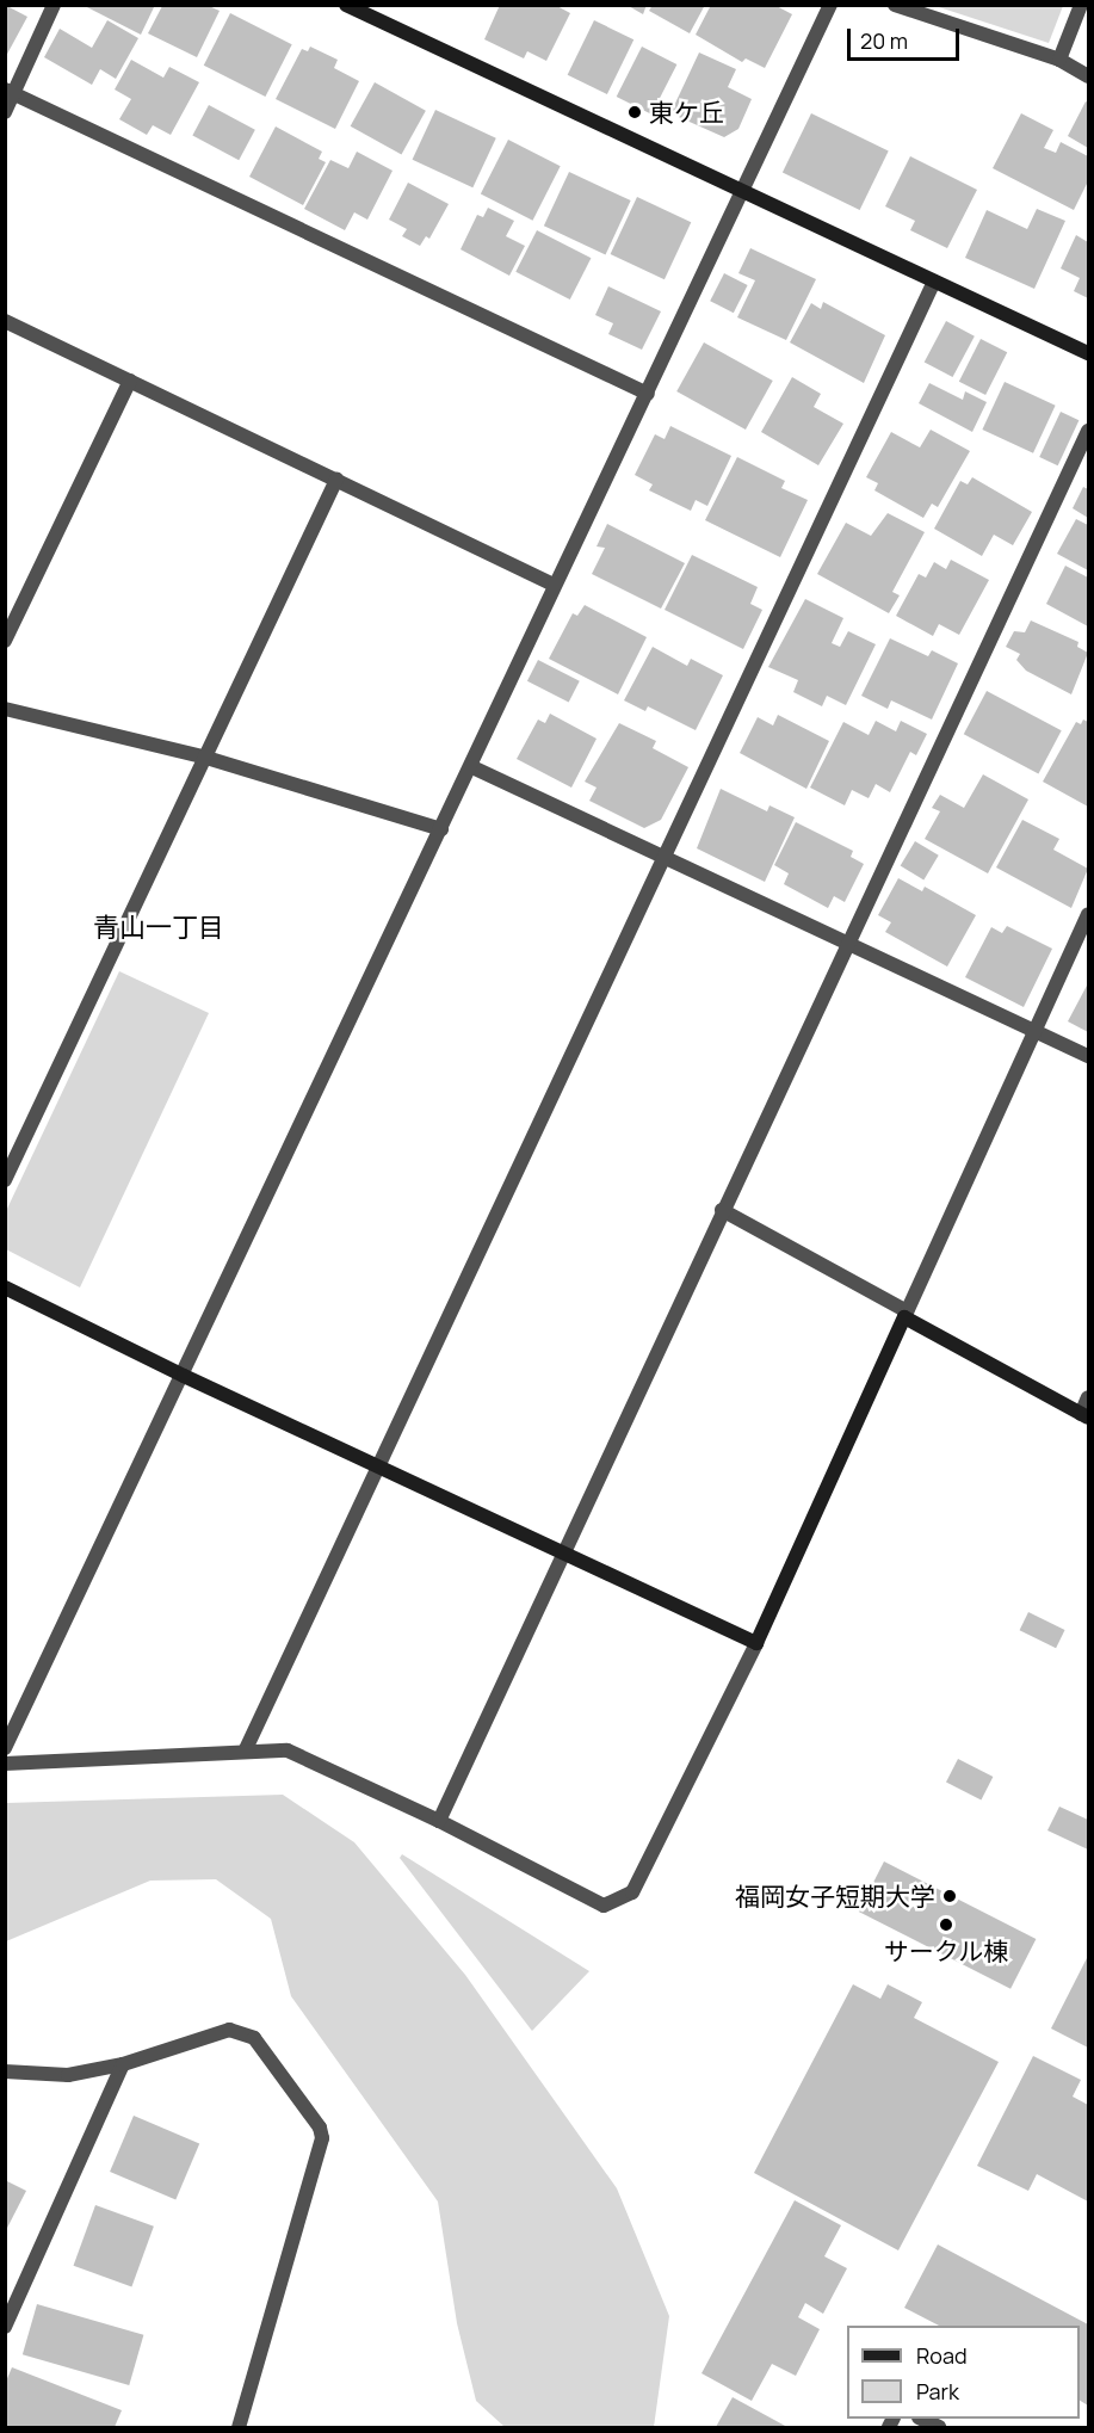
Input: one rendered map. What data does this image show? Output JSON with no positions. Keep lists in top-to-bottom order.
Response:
{
  "districts": ["青山一丁目"],
  "places": ["東ケ丘", "福岡女子短期大学", "サークル棟"],
  "legend": ["Road", "Park"],
  "scale_bar": "20 m"
}
